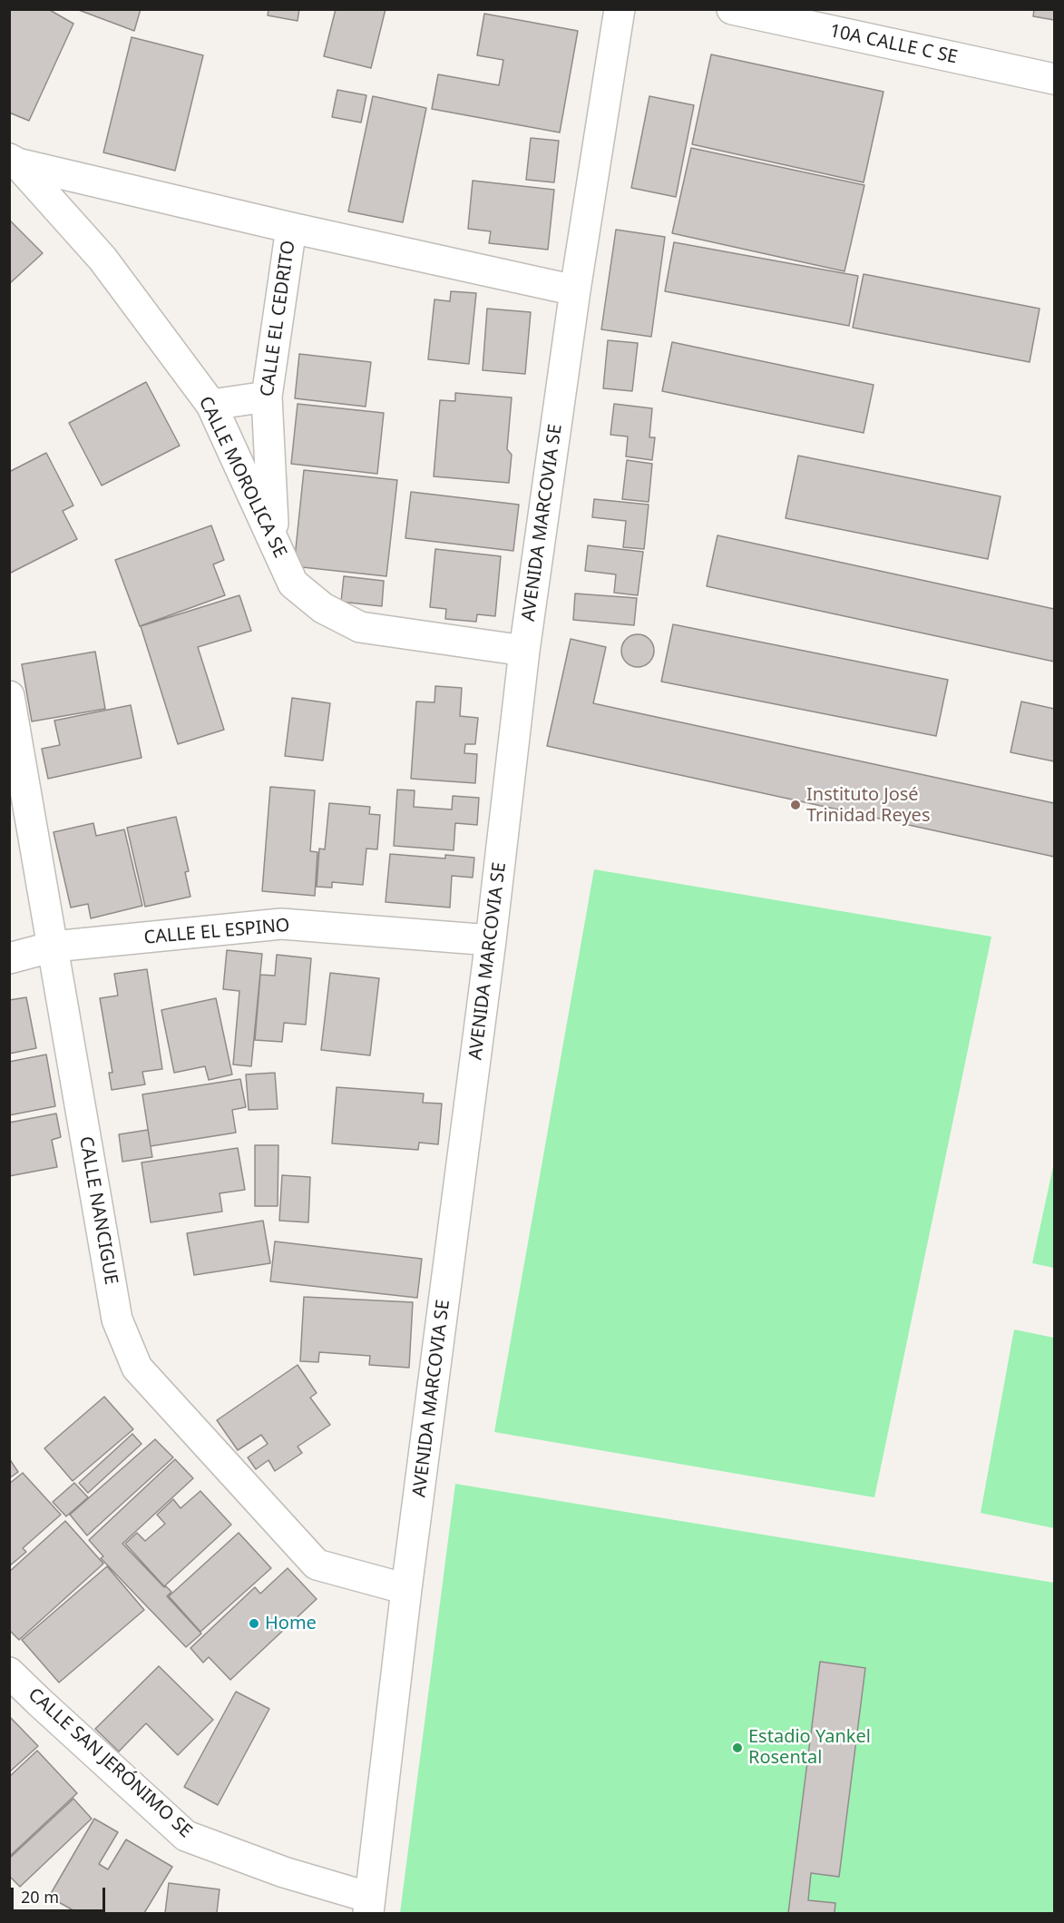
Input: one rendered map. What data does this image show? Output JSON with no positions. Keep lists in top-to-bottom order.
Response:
{
  "streets": {
    "street": [
      "10A CALLE C SE",
      "CALLE EL CEDRITO",
      "CALLE MOROLICA SE",
      "AVENIDA MARCOVIA SE",
      "CALLE EL ESPINO",
      "CALLE NANCIGUE",
      "CALLE SAN JERÓNIMO SE"
    ]
  },
  "crossings": [
    ["CALLE EL CEDRITO", "CALLE MOROLICA SE"],
    ["CALLE MOROLICA SE", "AVENIDA MARCOVIA SE"],
    ["AVENIDA MARCOVIA SE", "CALLE EL ESPINO"],
    ["AVENIDA MARCOVIA SE", "CALLE NANCIGUE"],
    ["AVENIDA MARCOVIA SE", "CALLE SAN JERÓNIMO SE"],
    ["CALLE EL ESPINO", "CALLE NANCIGUE"]
  ],
  "places": ["Instituto José Trinidad Reyes", "Home", "Estadio Yankel Rosental"],
  "scale_bar": "20 m"
}
